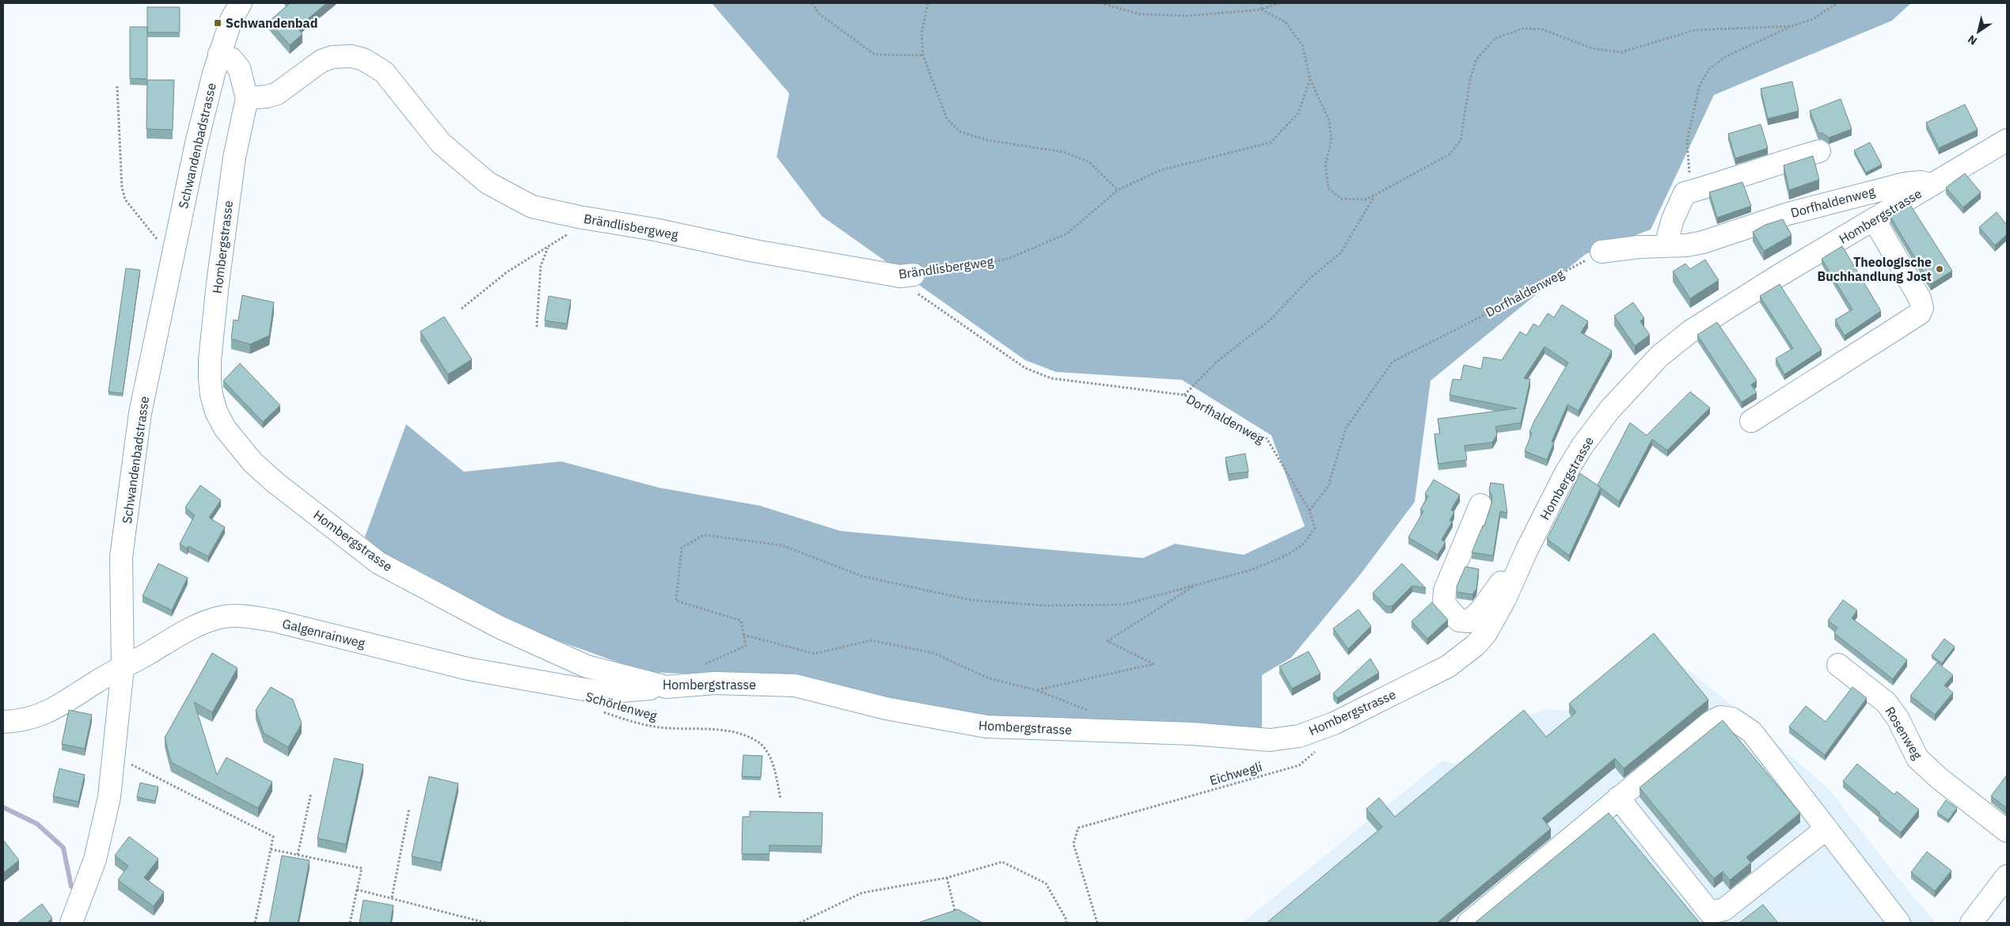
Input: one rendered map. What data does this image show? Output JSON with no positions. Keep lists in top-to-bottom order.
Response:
{
  "streets": {
    "street": [
      "Schwandenbadstrasse",
      "Dorfhaldenweg",
      "Hombergstrasse",
      "Brändlisbergweg",
      "Galgenrainweg",
      "Rosenweg"
    ],
    "path": ["Schörlenweg", "Eichwegli"]
  },
  "crossings": [
    ["Schwandenbadstrasse", "Hombergstrasse"],
    ["Schwandenbadstrasse", "Galgenrainweg"],
    ["Dorfhaldenweg", "Hombergstrasse"],
    ["Dorfhaldenweg", "Brändlisbergweg"],
    ["Hombergstrasse", "Brändlisbergweg"],
    ["Hombergstrasse", "Galgenrainweg"]
  ],
  "places": {
    "transit": ["Schwandenbad"],
    "other": ["Theologische Buchhandlung Jost"]
  },
  "north": "bottom left"
}
